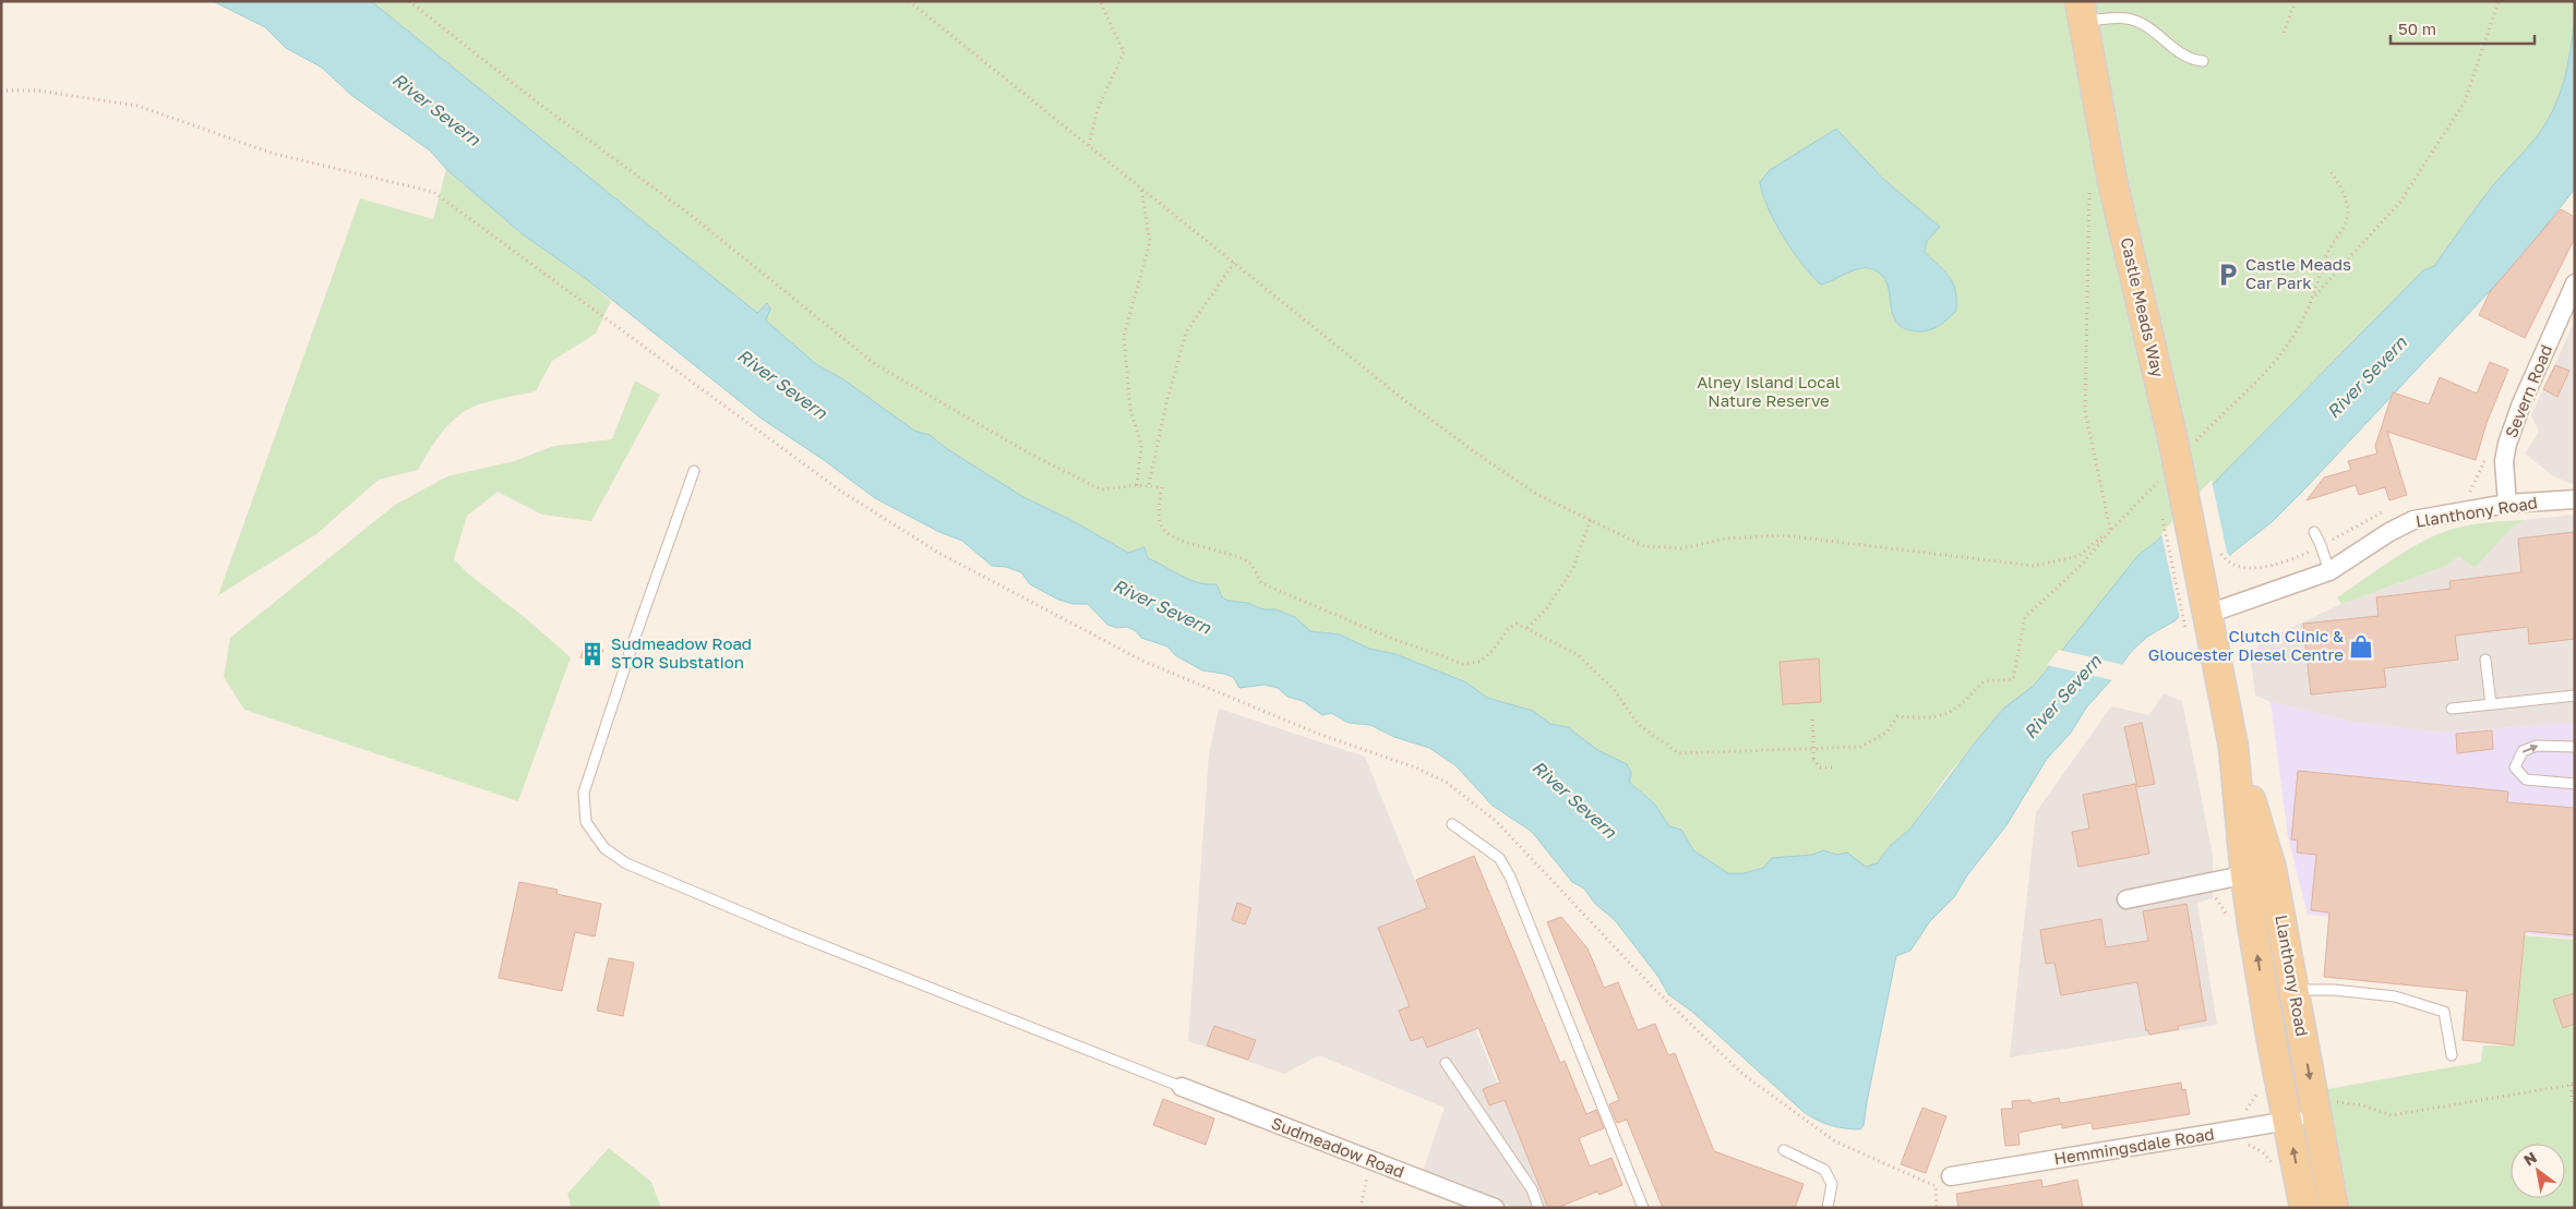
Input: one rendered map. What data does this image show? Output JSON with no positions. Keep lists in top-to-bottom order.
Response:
{
  "streets": {
    "main road": ["Castle Meads Way", "Llanthony Road"],
    "street": ["Severn Road", "Hemmingsdale Road", "Sudmeadow Road"]
  },
  "crossings": [
    ["Castle Meads Way", "Llanthony Road"],
    ["Severn Road", "Llanthony Road"],
    ["Llanthony Road", "Hemmingsdale Road"]
  ],
  "water": ["River Severn"],
  "parks": ["Alney Island Local Nature Reserve"],
  "places": {
    "parking": ["Castle Meads Car Park"],
    "shop": ["Clutch Clinic & Gloucester Diesel Centre"],
    "building": ["Sudmeadow Road STOR Substation"]
  },
  "scale_bar": "50 m",
  "north": "top left"
}
